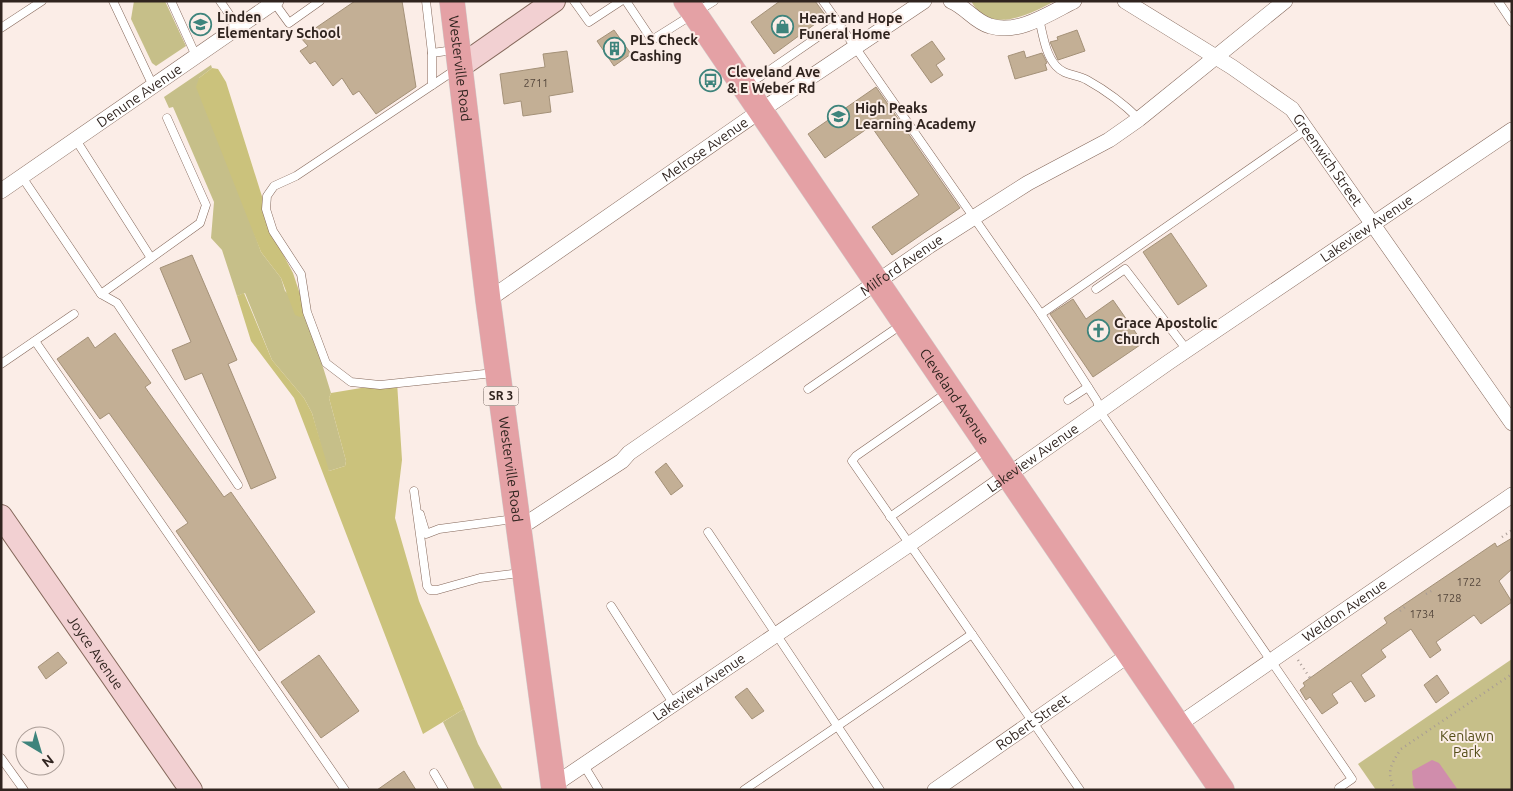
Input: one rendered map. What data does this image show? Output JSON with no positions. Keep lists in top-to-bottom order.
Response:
{
  "streets": {
    "main road": ["Westerville Road", "SR 3", "Cleveland Avenue"],
    "street": [
      "Denune Avenue",
      "Melrose Avenue",
      "Greenwich Street",
      "Lakeview Avenue",
      "Milford Avenue",
      "Weldon Avenue",
      "Joyce Avenue",
      "Robert Street"
    ]
  },
  "crossings": [
    ["Westerville Road", "Melrose Avenue"],
    ["Westerville Road", "Lakeview Avenue"],
    ["Westerville Road", "Milford Avenue"],
    ["Melrose Avenue", "Cleveland Avenue"],
    ["Greenwich Street", "Lakeview Avenue"],
    ["Greenwich Street", "Milford Avenue"],
    ["Lakeview Avenue", "Cleveland Avenue"],
    ["Milford Avenue", "Cleveland Avenue"],
    ["Cleveland Avenue", "Weldon Avenue"],
    ["Cleveland Avenue", "Robert Street"]
  ],
  "parks": ["Kenlawn Park"],
  "places": {
    "school or university": ["Linden Elementary School", "High Peaks Learning Academy"],
    "shop": ["Heart and Hope Funeral Home"],
    "building": ["PLS Check Cashing"],
    "bus stop": ["Cleveland Ave & E Weber Rd"],
    "church": ["Grace Apostolic Church"]
  },
  "house_numbers": [
    "2711",
    "1722",
    "1728",
    "1734"
  ],
  "north": "bottom right"
}
